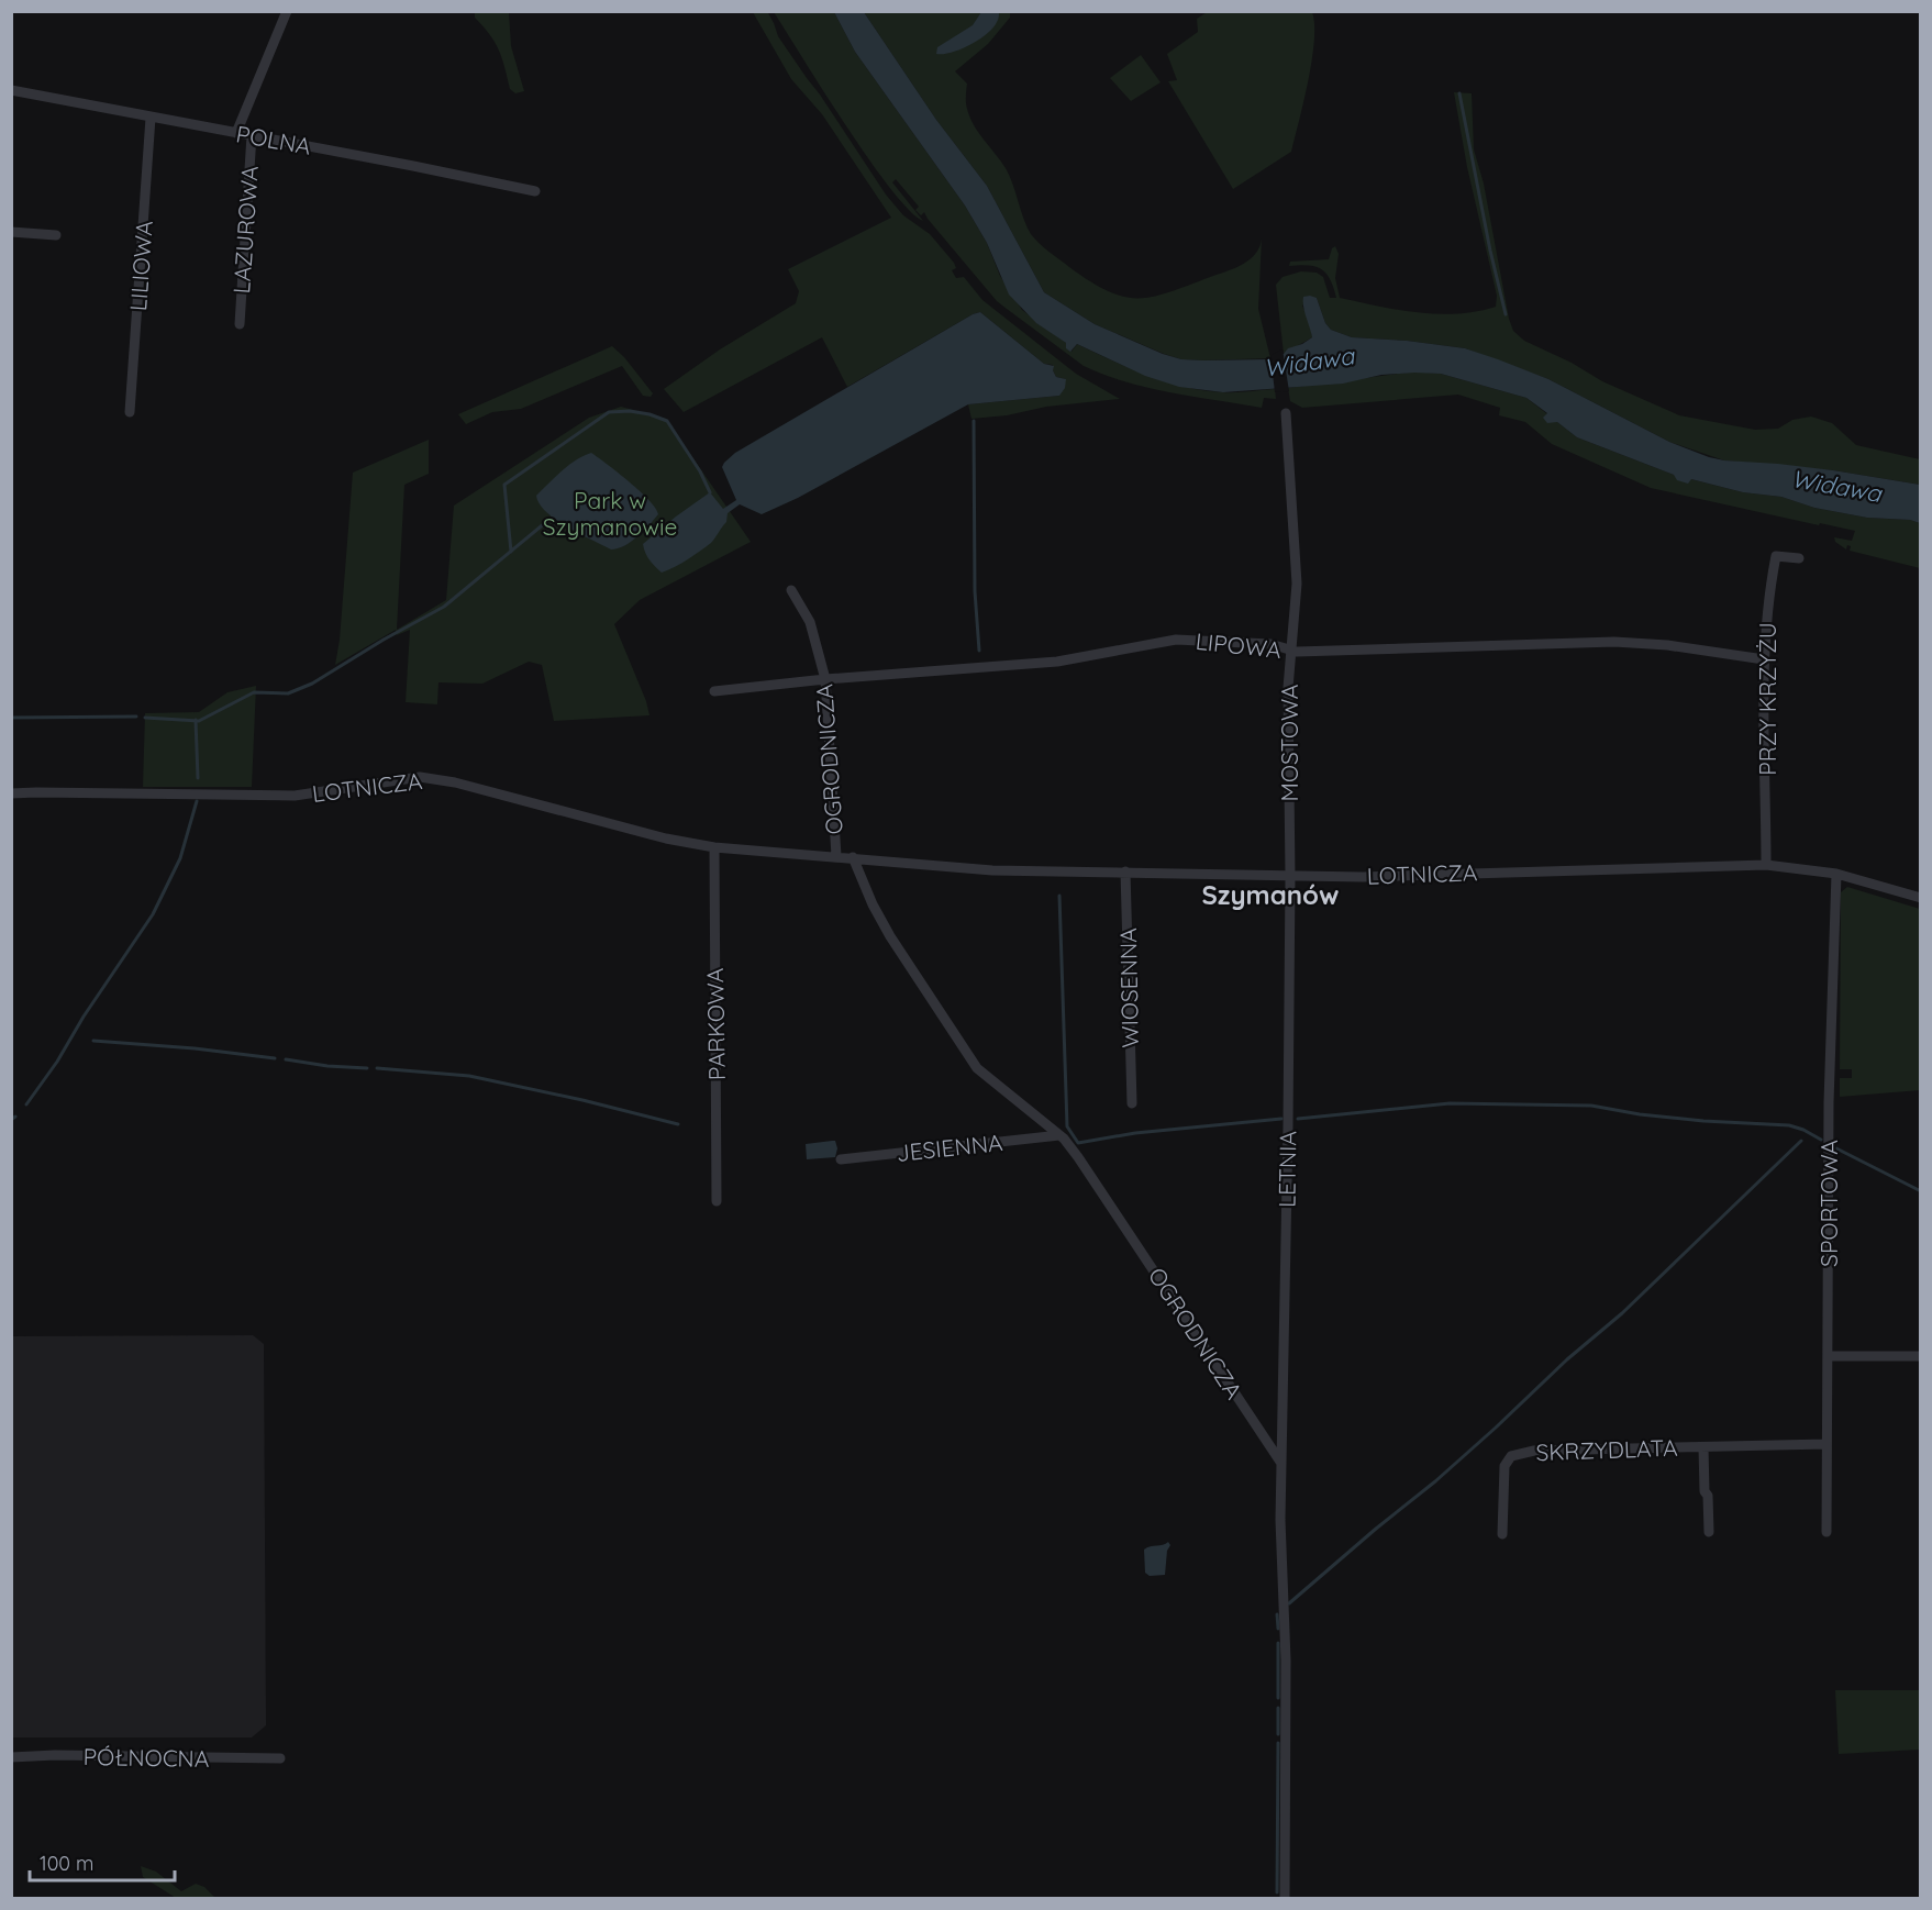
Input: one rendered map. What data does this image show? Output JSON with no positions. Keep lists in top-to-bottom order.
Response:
{
  "streets": {
    "street": [
      "POLNA",
      "LAZUROWA",
      "LILIOWA",
      "LIPOWA",
      "PRZY KRZYŻU",
      "MOSTOWA",
      "OGRODNICZA",
      "LOTNICZA",
      "WIOSENNA",
      "PARKOWA",
      "JESIENNA",
      "LETNIA",
      "SPORTOWA",
      "SKRZYDLATA",
      "PÓŁNOCNA"
    ]
  },
  "crossings": [
    ["POLNA", "LAZUROWA"],
    ["POLNA", "LILIOWA"],
    ["LIPOWA", "PRZY KRZYŻU"],
    ["LIPOWA", "MOSTOWA"],
    ["LIPOWA", "OGRODNICZA"],
    ["PRZY KRZYŻU", "LOTNICZA"],
    ["MOSTOWA", "LOTNICZA"],
    ["MOSTOWA", "LETNIA"],
    ["OGRODNICZA", "LOTNICZA"],
    ["OGRODNICZA", "JESIENNA"],
    ["OGRODNICZA", "LETNIA"],
    ["LOTNICZA", "WIOSENNA"],
    ["LOTNICZA", "PARKOWA"],
    ["LOTNICZA", "LETNIA"],
    ["LOTNICZA", "SPORTOWA"],
    ["SPORTOWA", "SKRZYDLATA"]
  ],
  "districts": ["Szymanów"],
  "water": ["Widawa"],
  "parks": ["Park w Szymanowie"],
  "scale_bar": "100 m"
}
